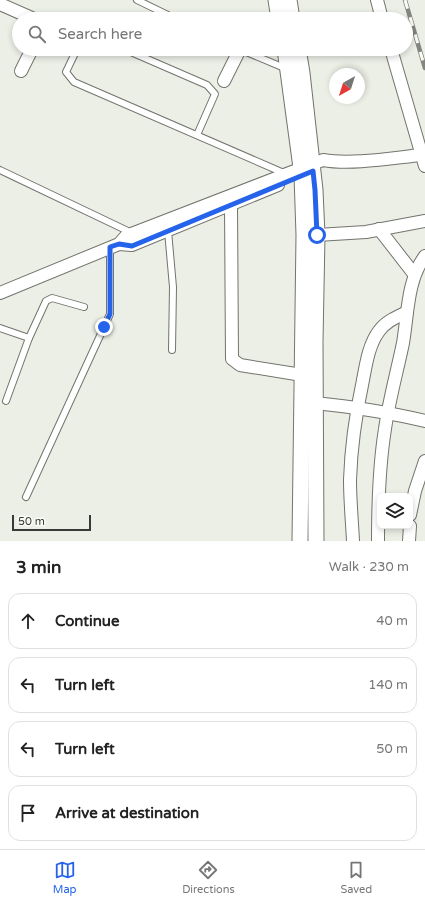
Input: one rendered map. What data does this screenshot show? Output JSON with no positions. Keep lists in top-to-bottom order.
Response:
{
  "scale_bar": "50 m",
  "north": "bottom left",
  "page": {
    "search": "Search here",
    "scale": "50 m",
    "heading": ["3 min", "Walk · 230 m"],
    "list": [
      ["Continue", "40 m"],
      ["Turn left", "140 m"],
      ["Turn left", "50 m"],
      "Arrive at destination"
    ],
    "nav": ["Map", "Directions", "Saved"]
  }
}
